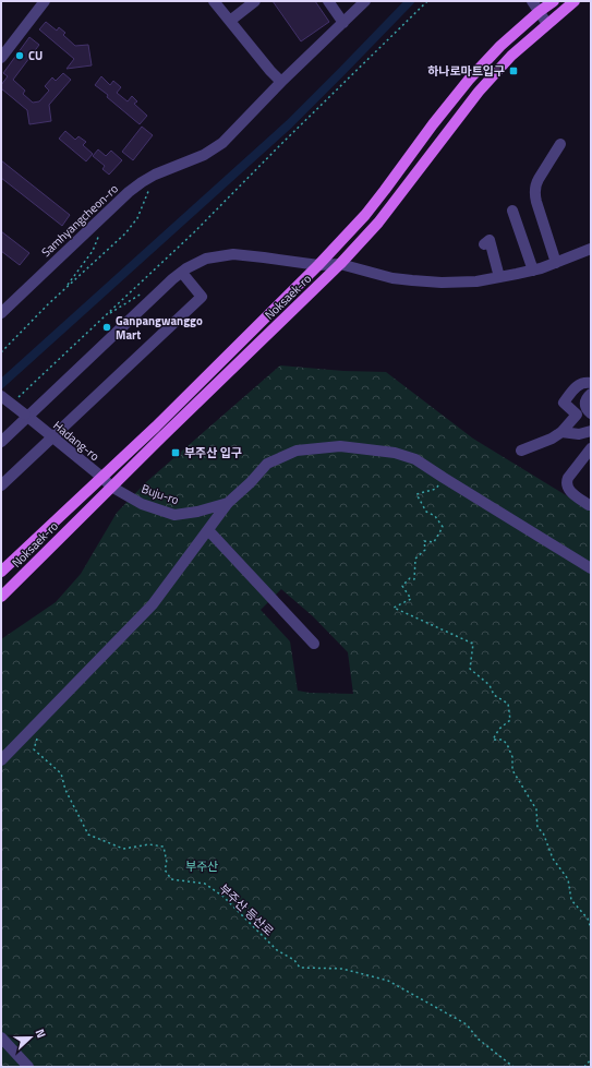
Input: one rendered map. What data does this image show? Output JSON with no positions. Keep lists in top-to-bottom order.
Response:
{
  "streets": {
    "main road": ["Noksaek-ro"],
    "street": ["Samhyangcheon-ro", "Hadang-ro", "Buju-ro"],
    "path": ["부주산 등산로"]
  },
  "crossings": [
    ["Noksaek-ro", "Hadang-ro"],
    ["Noksaek-ro", "Buju-ro"],
    ["Hadang-ro", "Buju-ro"]
  ],
  "parks": ["부주산"],
  "places": {
    "other": ["CU", "Ganpangwanggo Mart"],
    "transit": ["하나로마트입구", "부주산 입구"]
  },
  "north": "right"
}
